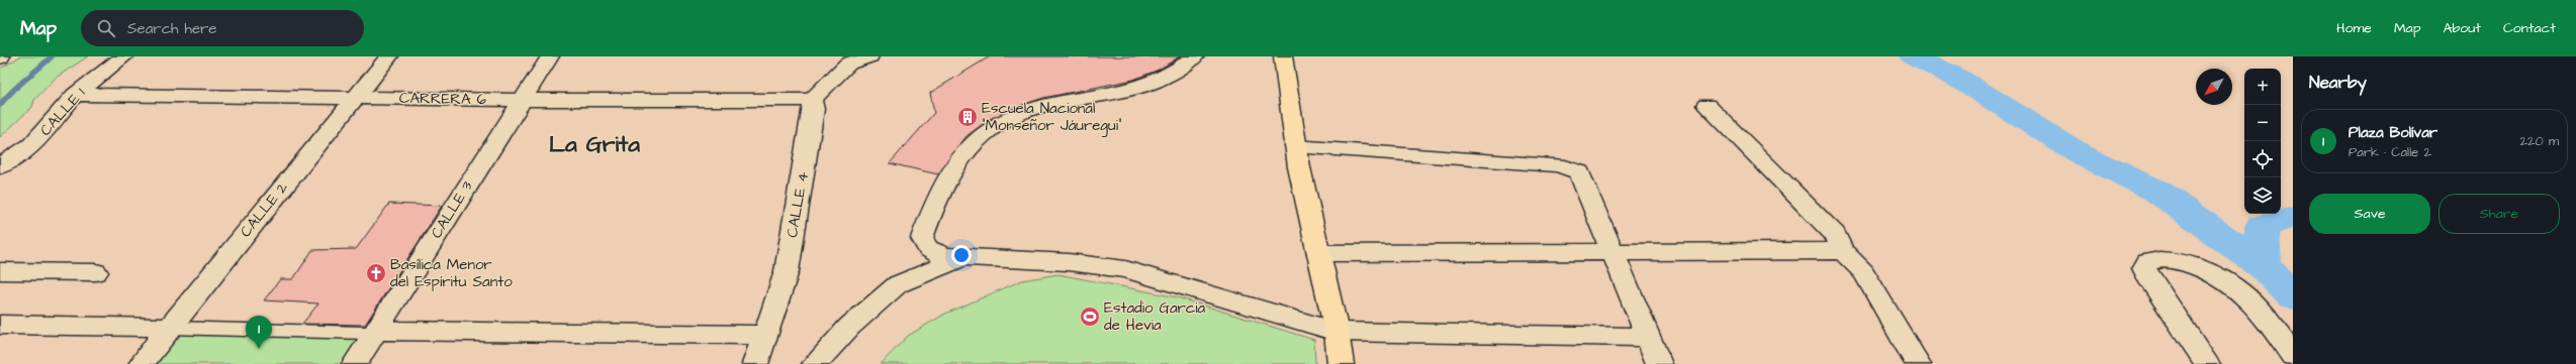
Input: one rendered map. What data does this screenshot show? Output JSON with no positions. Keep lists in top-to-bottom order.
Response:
{
  "streets": {
    "street": [
      "CARRERA 6",
      "CALLE 1",
      "CALLE 4",
      "CALLE 2",
      "CALLE 3"
    ]
  },
  "crossings": [
    ["CARRERA 6", "CALLE 1"],
    ["CARRERA 6", "CALLE 4"],
    ["CARRERA 6", "CALLE 2"],
    ["CARRERA 6", "CALLE 3"]
  ],
  "districts": ["La Grita"],
  "places": {
    "building": ["Escuela Nacional \"Monseñor Jáuregui\""],
    "church": ["Basílica Menor del Espíritu Santo"],
    "sports": ["Estadio Garcia de Hevia"]
  },
  "north": "bottom left",
  "page": {
    "header": "Map",
    "search": "Search here",
    "nav": [
      "Home",
      "Map",
      "About",
      "Contact"
    ],
    "heading": "Nearby",
    "map_buttons": ["+", "−"],
    "list": [
      {
        "mark": "1",
        "name": "Plaza Bolívar",
        "note": "Park · Calle 2",
        "value": "220 m"
      }
    ],
    "buttons": ["Save", "Share"],
    "pins": "1"
  }
}
